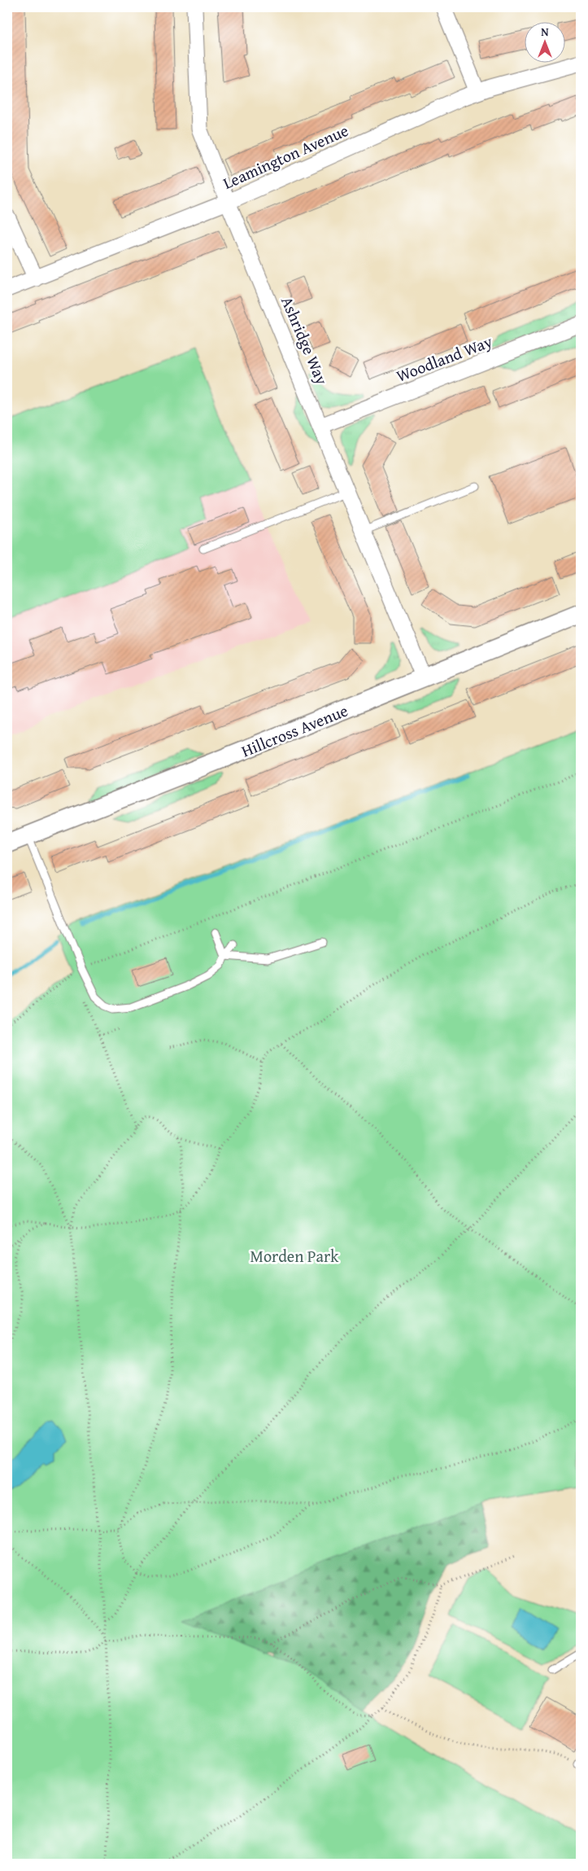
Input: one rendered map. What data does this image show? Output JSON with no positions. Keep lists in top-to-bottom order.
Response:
{
  "streets": {
    "street": [
      "Leamington Avenue",
      "Ashridge Way",
      "Woodland Way",
      "Hillcross Avenue"
    ]
  },
  "crossings": [
    ["Leamington Avenue", "Ashridge Way"],
    ["Ashridge Way", "Woodland Way"],
    ["Ashridge Way", "Hillcross Avenue"]
  ],
  "parks": ["Morden Park"],
  "north": "top"
}
